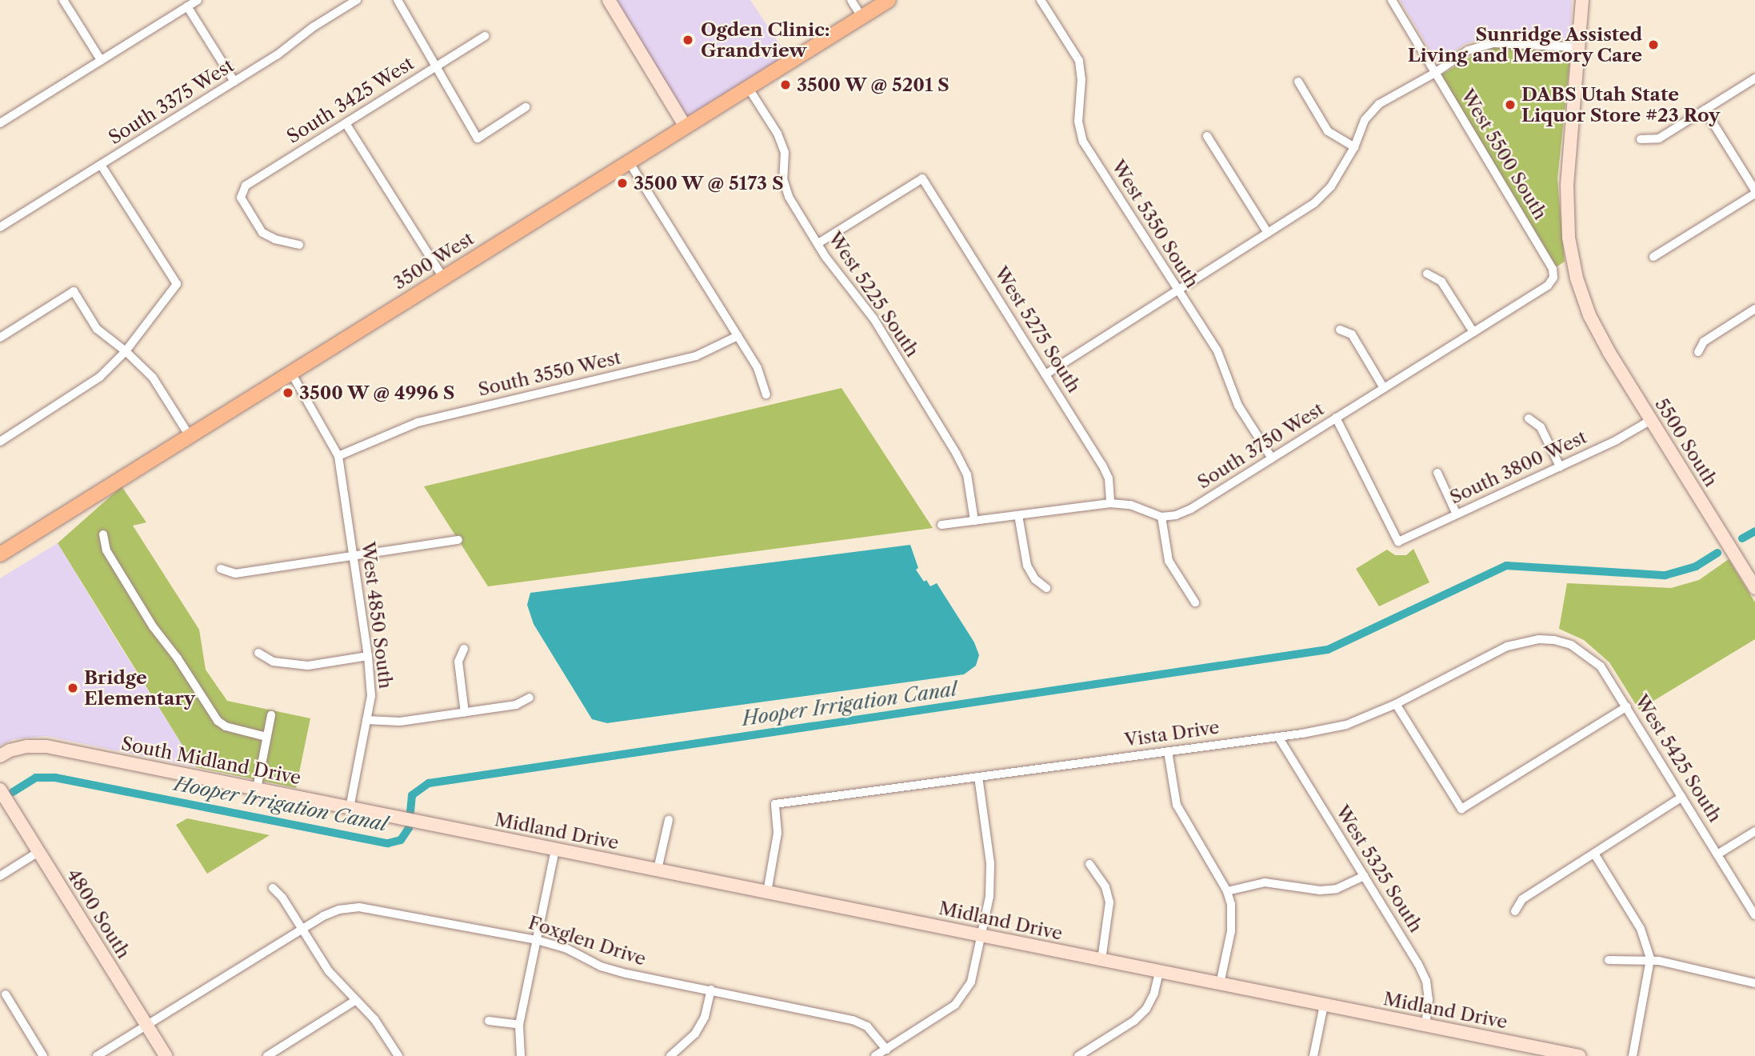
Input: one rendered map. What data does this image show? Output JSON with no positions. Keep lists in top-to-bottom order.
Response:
{
  "streets": {
    "main road": ["3500 West"],
    "street": [
      "South 3425 West",
      "South 3375 West",
      "West 5500 South",
      "West 5350 South",
      "West 5225 South",
      "West 5275 South",
      "South 3550 West",
      "5500 South",
      "South 3750 West",
      "South 3800 West",
      "West 4850 South",
      "Vista Drive",
      "West 5425 South",
      "South Midland Drive",
      "Midland Drive",
      "West 5325 South",
      "4800 South",
      "Foxglen Drive"
    ]
  },
  "crossings": [
    ["West 5500 South", "South 3750 West"],
    ["West 5350 South", "South 3750 West"],
    ["3500 West", "West 5225 South"],
    ["3500 West", "West 4850 South"],
    ["West 5225 South", "West 5275 South"],
    ["South 3550 West", "West 4850 South"],
    ["5500 South", "South 3800 West"],
    ["South 3750 West", "South 3800 West"],
    ["West 4850 South", "South Midland Drive"],
    ["Vista Drive", "West 5425 South"],
    ["Vista Drive", "Midland Drive"],
    ["Vista Drive", "West 5325 South"],
    ["South Midland Drive", "Midland Drive"],
    ["Midland Drive", "West 5325 South"],
    ["4800 South", "Foxglen Drive"]
  ],
  "water": ["Hooper Irrigation Canal"],
  "places": [
    "Ogden Clinic: Grandview",
    "Sunridge Assisted Living and Memory Care",
    "3500 W @ 5201 S",
    "DABS Utah State Liquor Store #23 Roy",
    "3500 W @ 5173 S",
    "3500 W @ 4996 S",
    "Bridge Elementary"
  ]
}
